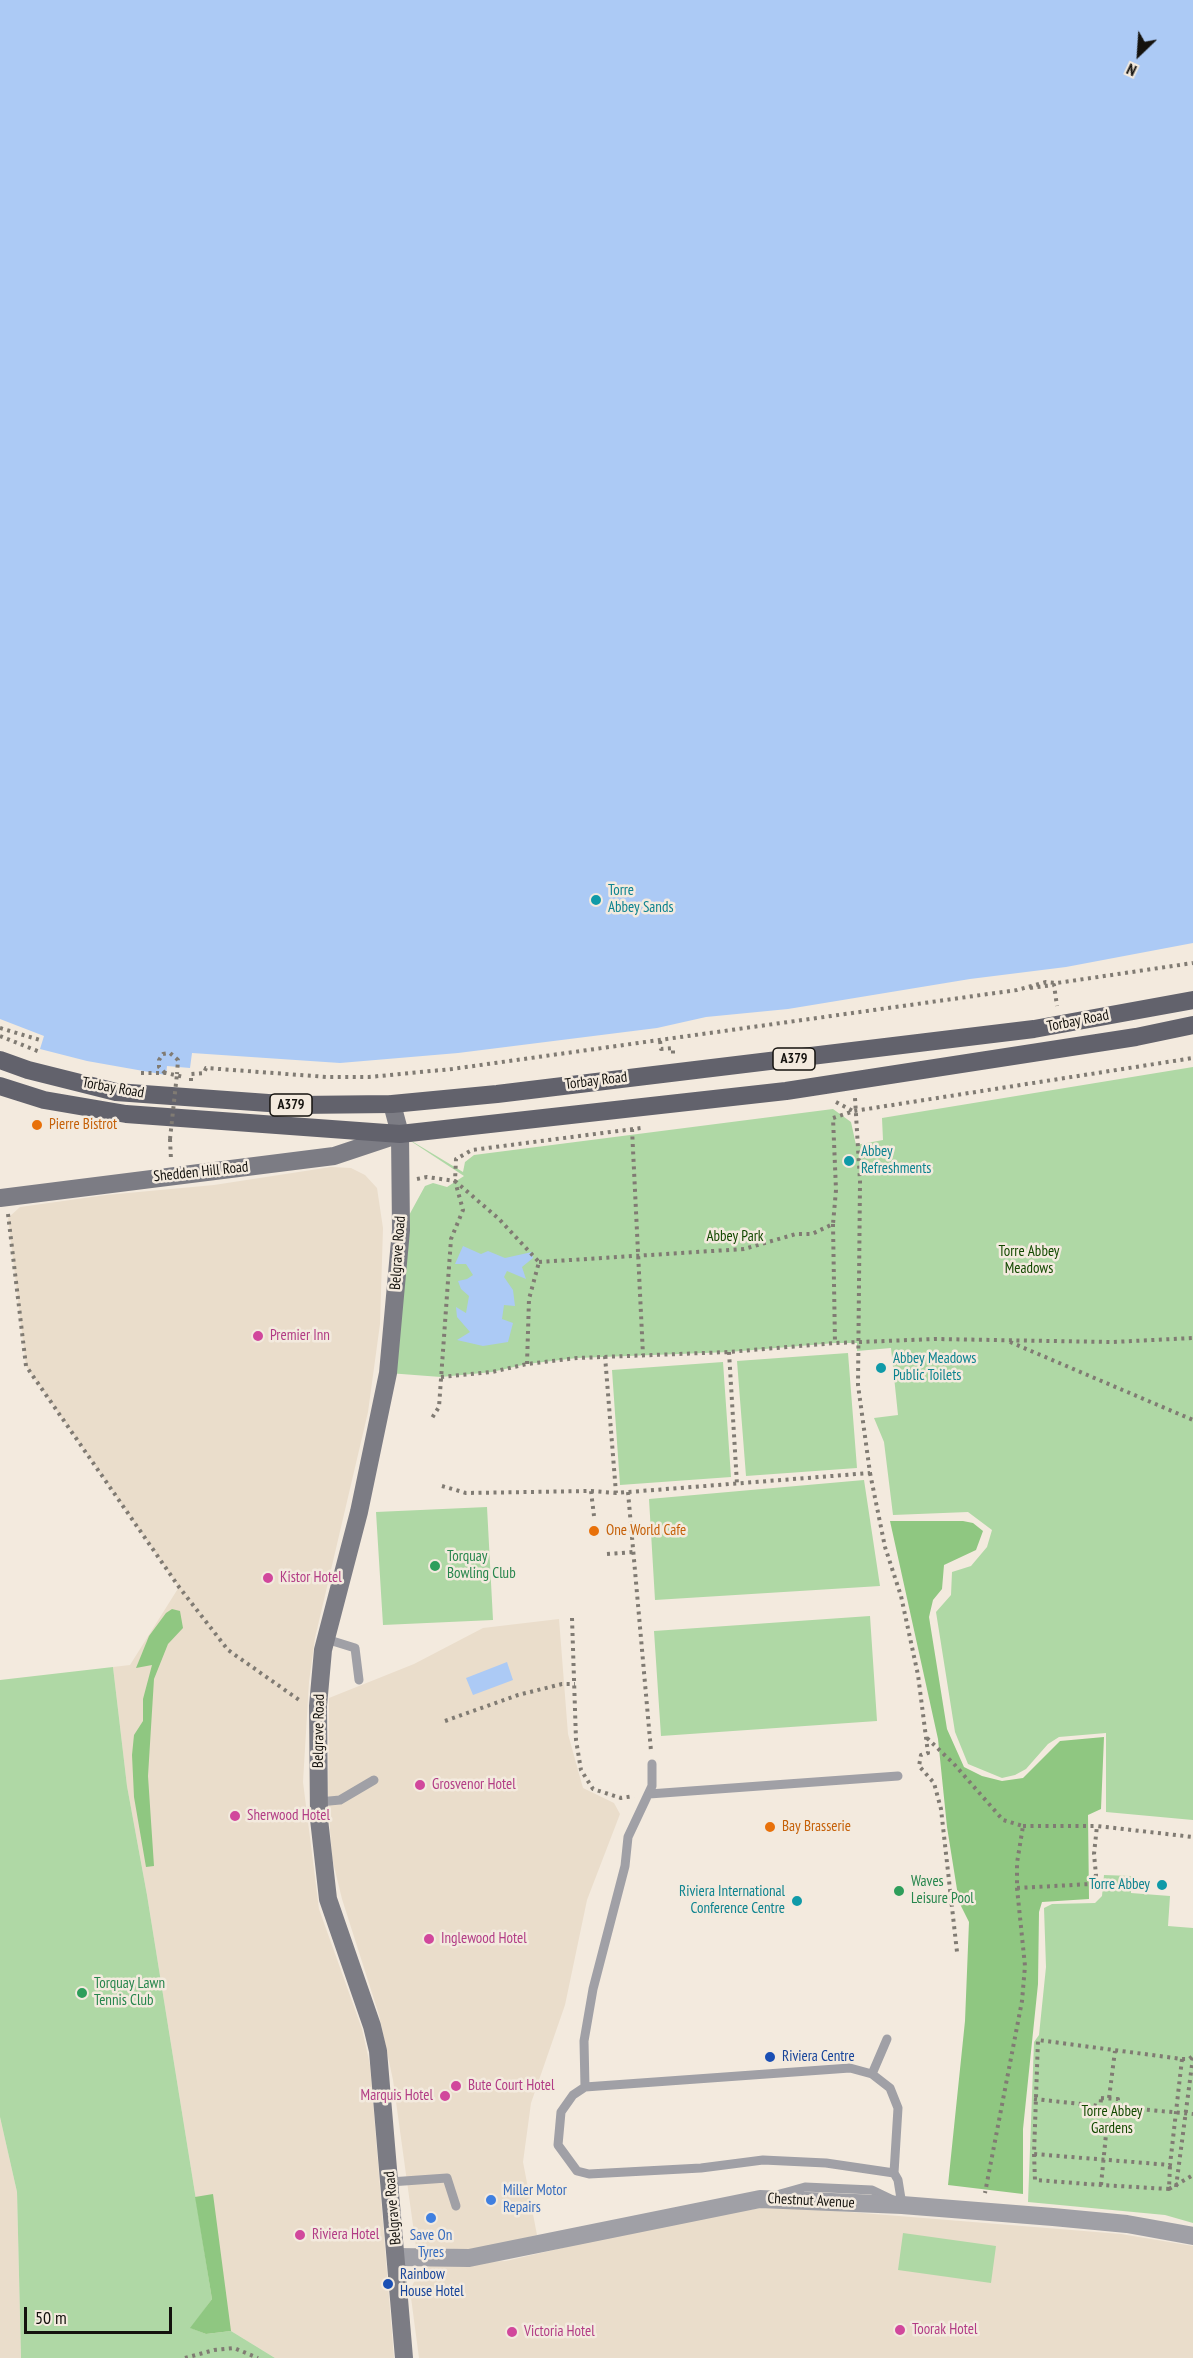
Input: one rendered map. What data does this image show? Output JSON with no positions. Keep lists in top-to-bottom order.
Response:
{
  "streets": {
    "main road": ["Torbay Road", "A379"],
    "street": ["Shedden Hill Road", "Belgrave Road", "Chestnut Avenue"]
  },
  "crossings": [
    ["Torbay Road", "Shedden Hill Road"],
    ["Torbay Road", "Belgrave Road"],
    ["Shedden Hill Road", "Belgrave Road"],
    ["Belgrave Road", "Chestnut Avenue"]
  ],
  "parks": ["Abbey Park", "Torre Abbey Meadows", "Torre Abbey Gardens"],
  "places": [
    "Torre Abbey Sands",
    "Pierre Bistrot",
    "Abbey Refreshments",
    "Premier Inn",
    "Abbey Meadows Public Toilets",
    "One World Cafe",
    "Torquay Bowling Club",
    "Kistor Hotel",
    "Grosvenor Hotel",
    "Sherwood Hotel",
    "Bay Brasserie",
    "Torre Abbey",
    "Waves Leisure Pool",
    "Riviera International Conference Centre",
    "Inglewood Hotel",
    "Torquay Lawn Tennis Club",
    "Riviera Centre",
    "Bute Court Hotel",
    "Marquis Hotel",
    "Miller Motor Repairs",
    "Save On Tyres",
    "Riviera Hotel",
    "Rainbow House Hotel",
    "Toorak Hotel",
    "Victoria Hotel"
  ],
  "scale_bar": "50 m",
  "north": "bottom left"
}
